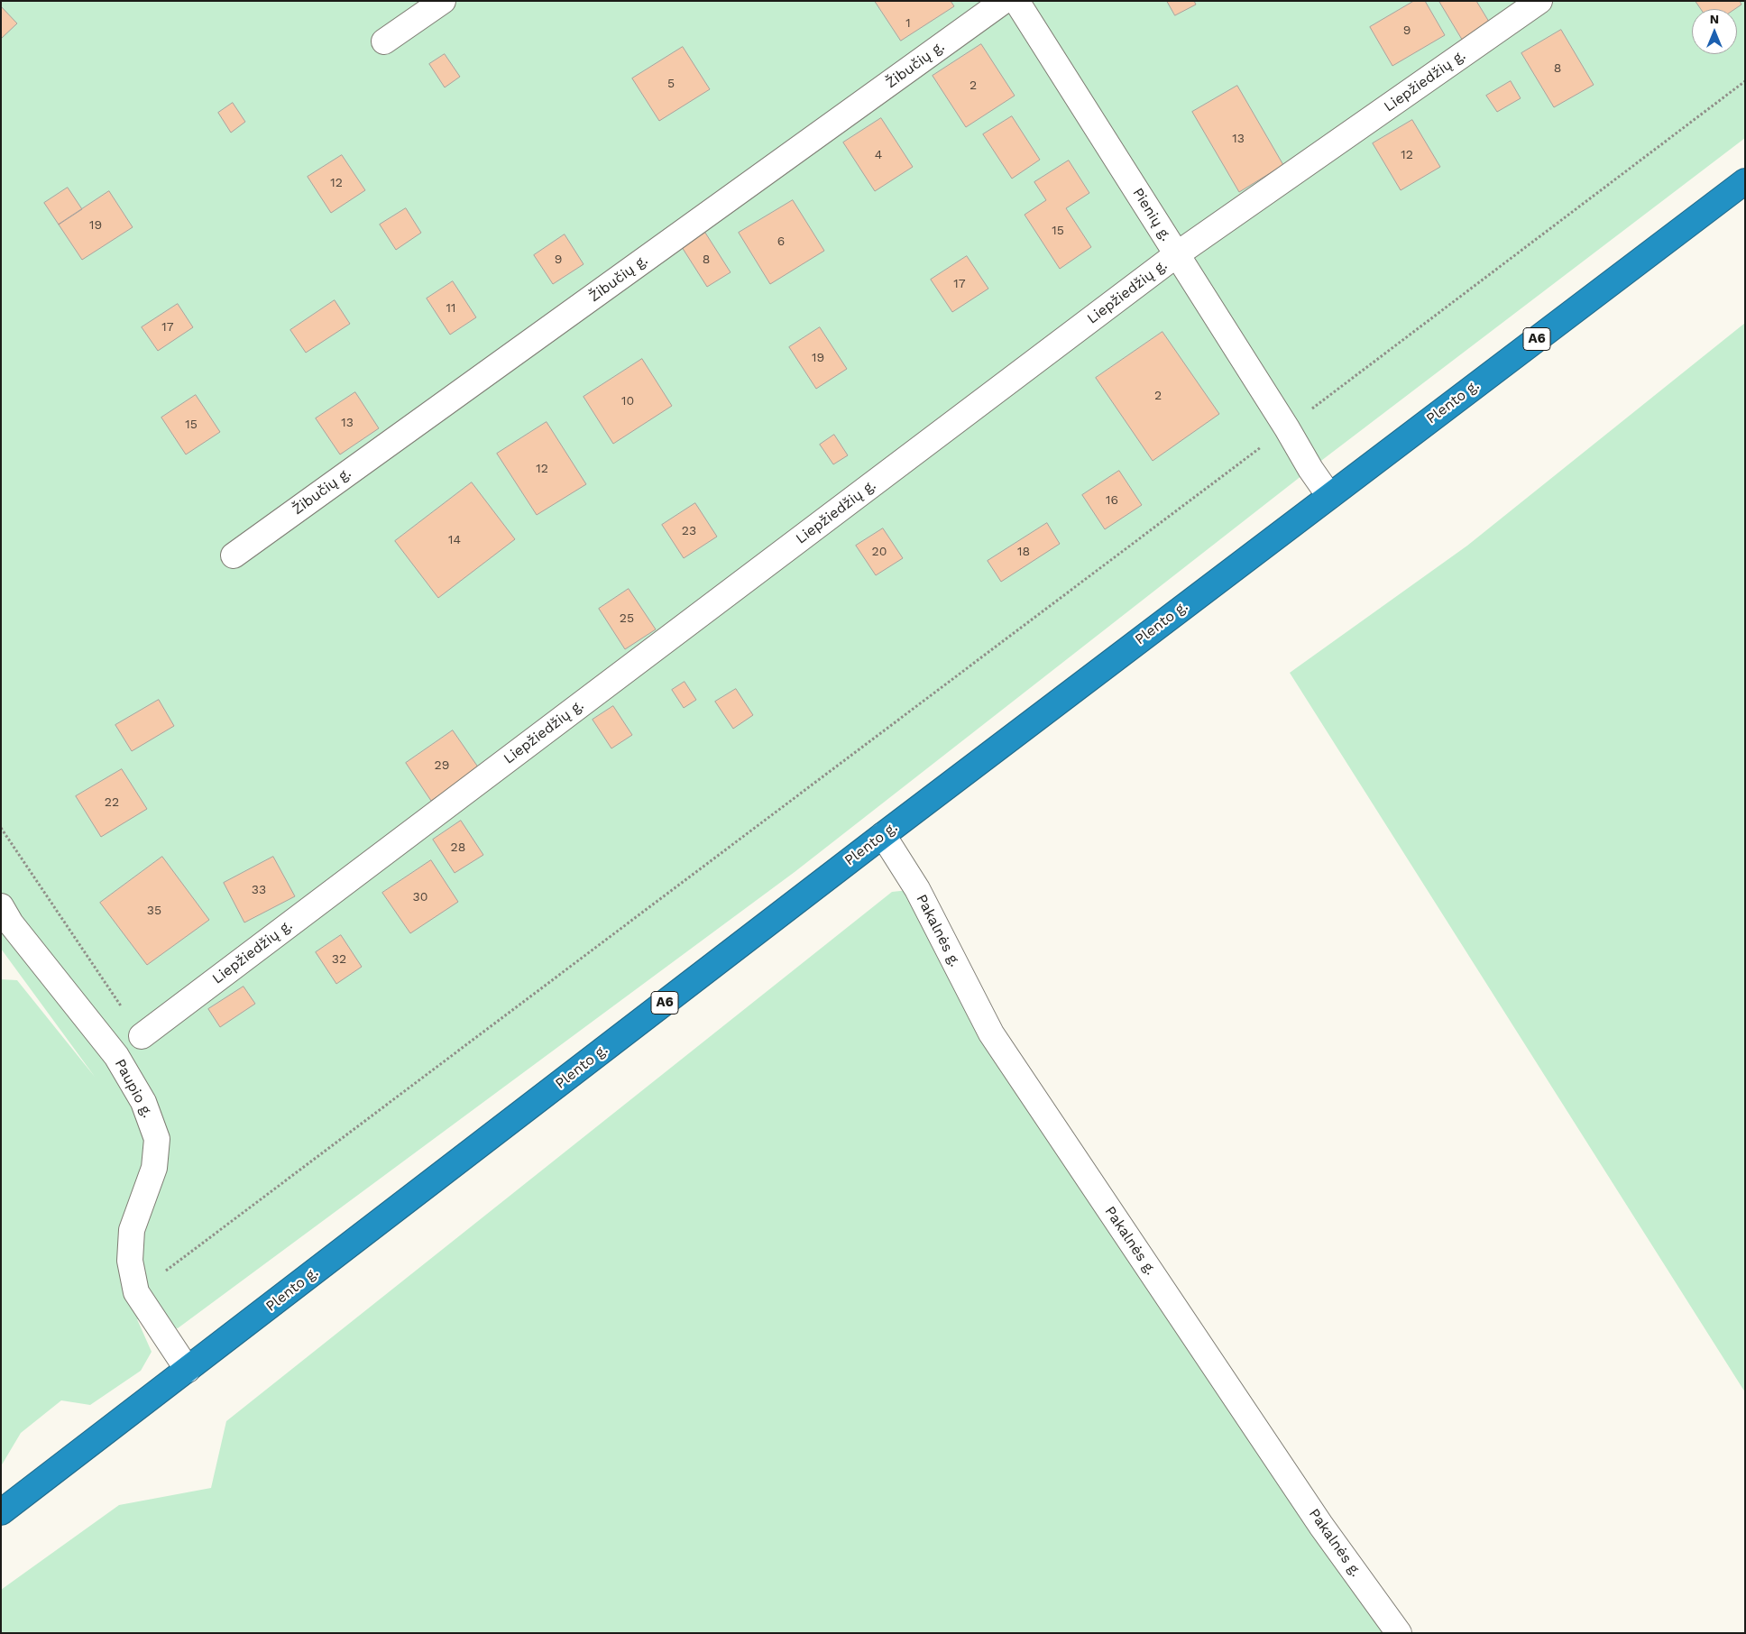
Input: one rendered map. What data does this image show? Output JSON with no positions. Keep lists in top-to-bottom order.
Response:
{
  "streets": {
    "highway": ["A6", "Plento g."],
    "street": [
      "Žibučių g.",
      "Liepžiedžių g.",
      "Pienių g.",
      "Pakalnės g.",
      "Paupio g."
    ]
  },
  "crossings": [
    ["Liepžiedžių g.", "Pienių g."],
    ["Pienių g.", "Plento g."],
    ["Plento g.", "Pakalnės g."],
    ["Plento g.", "Paupio g."]
  ],
  "house_numbers": [
    "1",
    "9",
    "8",
    "5",
    "2",
    "13",
    "4",
    "12",
    "12",
    "19",
    "15",
    "6",
    "9",
    "8",
    "17",
    "11",
    "17",
    "19",
    "2",
    "10",
    "13",
    "15",
    "12",
    "16",
    "23",
    "14",
    "20",
    "18",
    "25",
    "29",
    "22",
    "28",
    "33",
    "30",
    "35",
    "32"
  ],
  "north": "top"
}
